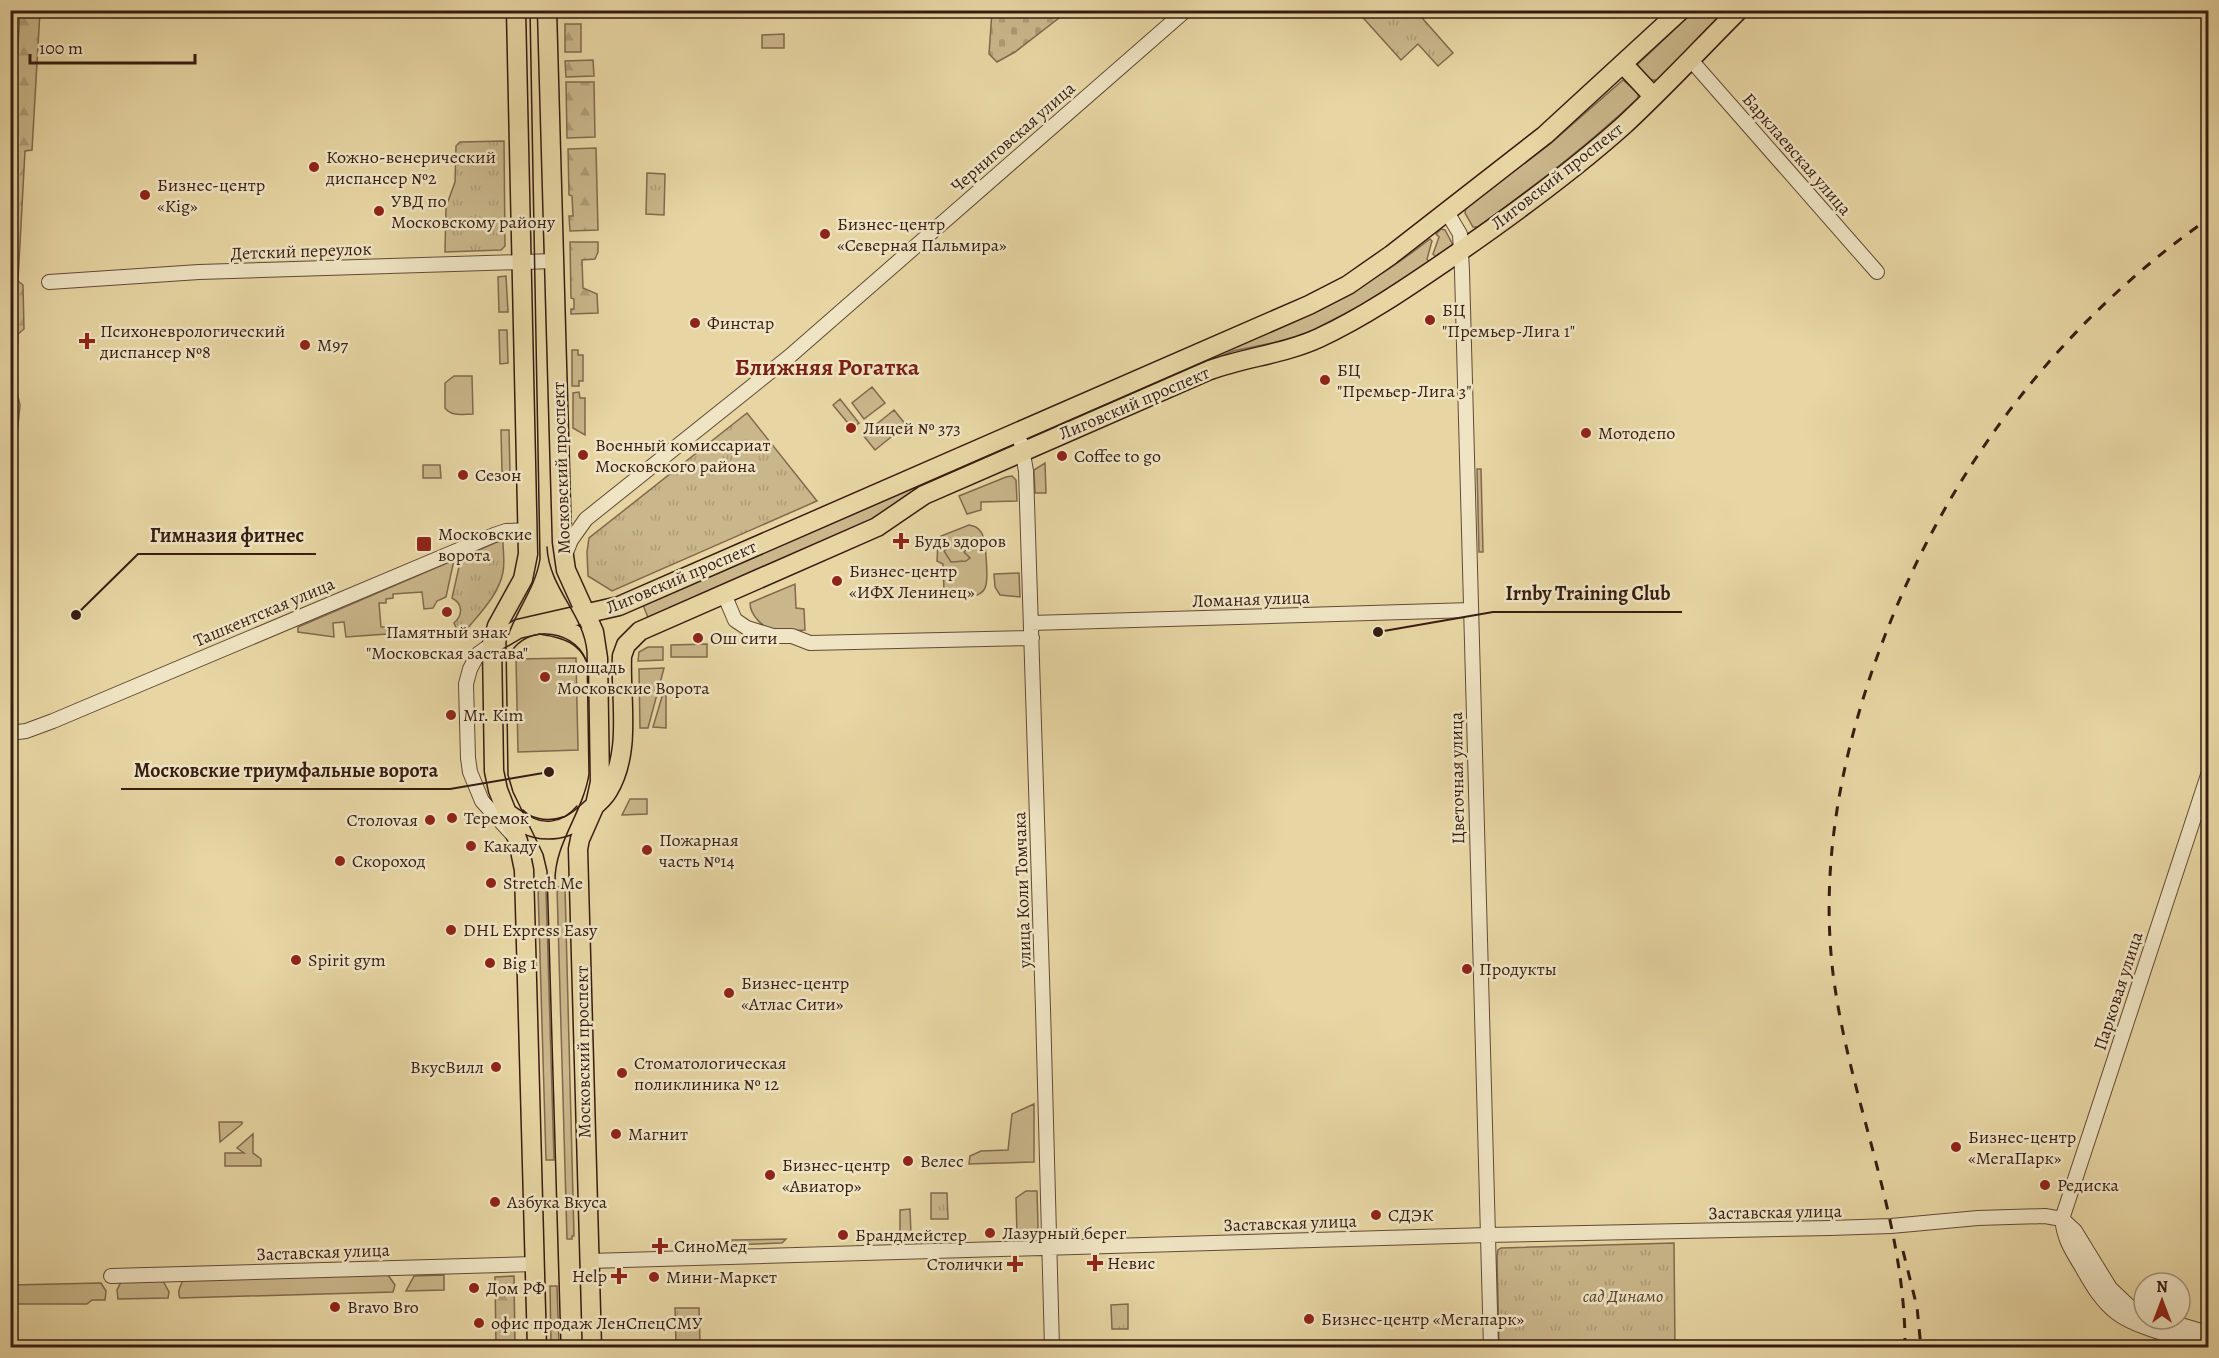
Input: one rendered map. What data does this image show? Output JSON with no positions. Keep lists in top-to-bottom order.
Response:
{
  "streets": {
    "main road": ["Лиговский проспект", "Московский проспект"],
    "street": [
      "Черниговская улица",
      "Барклаевская улица",
      "Детский переулок",
      "Ломаная улица",
      "Ташкентская улица",
      "Цветочная улица",
      "улица Коли Томчака",
      "Парковая улица",
      "Заставская улица"
    ]
  },
  "crossings": [
    ["Черниговская улица", "Московский проспект"],
    ["Барклаевская улица", "Лиговский проспект"],
    ["Лиговский проспект", "Московский проспект"],
    ["Лиговский проспект", "Цветочная улица"],
    ["Лиговский проспект", "улица Коли Томчака"],
    ["Детский переулок", "Московский проспект"],
    ["Московский проспект", "Ташкентская улица"],
    ["Московский проспект", "Заставская улица"],
    ["Ломаная улица", "Цветочная улица"],
    ["Ломаная улица", "улица Коли Томчака"],
    ["Цветочная улица", "Заставская улица"],
    ["улица Коли Томчака", "Заставская улица"],
    ["Парковая улица", "Заставская улица"]
  ],
  "districts": ["Ближняя Рогатка"],
  "parks": ["сад Динамо"],
  "places": {
    "other": [
      "Кожно-венерический диспансер №2",
      "Бизнес-центр «Kig»",
      "УВД по Московскому району",
      "Бизнес-центр «Северная Пальмира»",
      "БЦ \"Премьер-Лига 1\"",
      "Финстар",
      "M97",
      "БЦ \"Премьер-Лига 3\"",
      "Лицей № 373",
      "Мотодепо",
      "Военный комиссариат Московского района",
      "Coffee to go",
      "Сезон",
      "Бизнес-центр «ИФХ Ленинец»",
      "Памятный знак \"Московская застава\"",
      "Гимназия фитнес",
      "Irnby Training Club",
      "Ош сити",
      "площадь Московские Ворота",
      "Mr. Kim",
      "Московские триумфальные ворота",
      "Теремок",
      "Столоvая",
      "Какаду",
      "Пожарная часть №14",
      "Скороход",
      "Stretch Me",
      "DHL Express Easy",
      "Spirit gym",
      "Big 1",
      "Продукты",
      "Бизнес-центр «Атлас Сити»",
      "ВкусВилл",
      "Стоматологическая поликлиника № 12",
      "Магнит",
      "Бизнес-центр «МегаПарк»",
      "Велес",
      "Бизнес-центр «Авиатор»",
      "Редиска",
      "Азбука Вкуса",
      "СДЭК",
      "Лазурный берег",
      "Брандмейстер",
      "Мини-Маркет",
      "Дом РФ",
      "Bravo Bro",
      "Бизнес-центр «Мегапарк»",
      "офис продаж ЛенСпецСМУ"
    ],
    "health": [
      "Психоневрологический диспансер №8",
      "Будь здоров",
      "СиноМед",
      "Невис",
      "Столички",
      "Help"
    ],
    "transit": ["Московские ворота"]
  },
  "scale_bar": "100 m",
  "north": "top"
}
